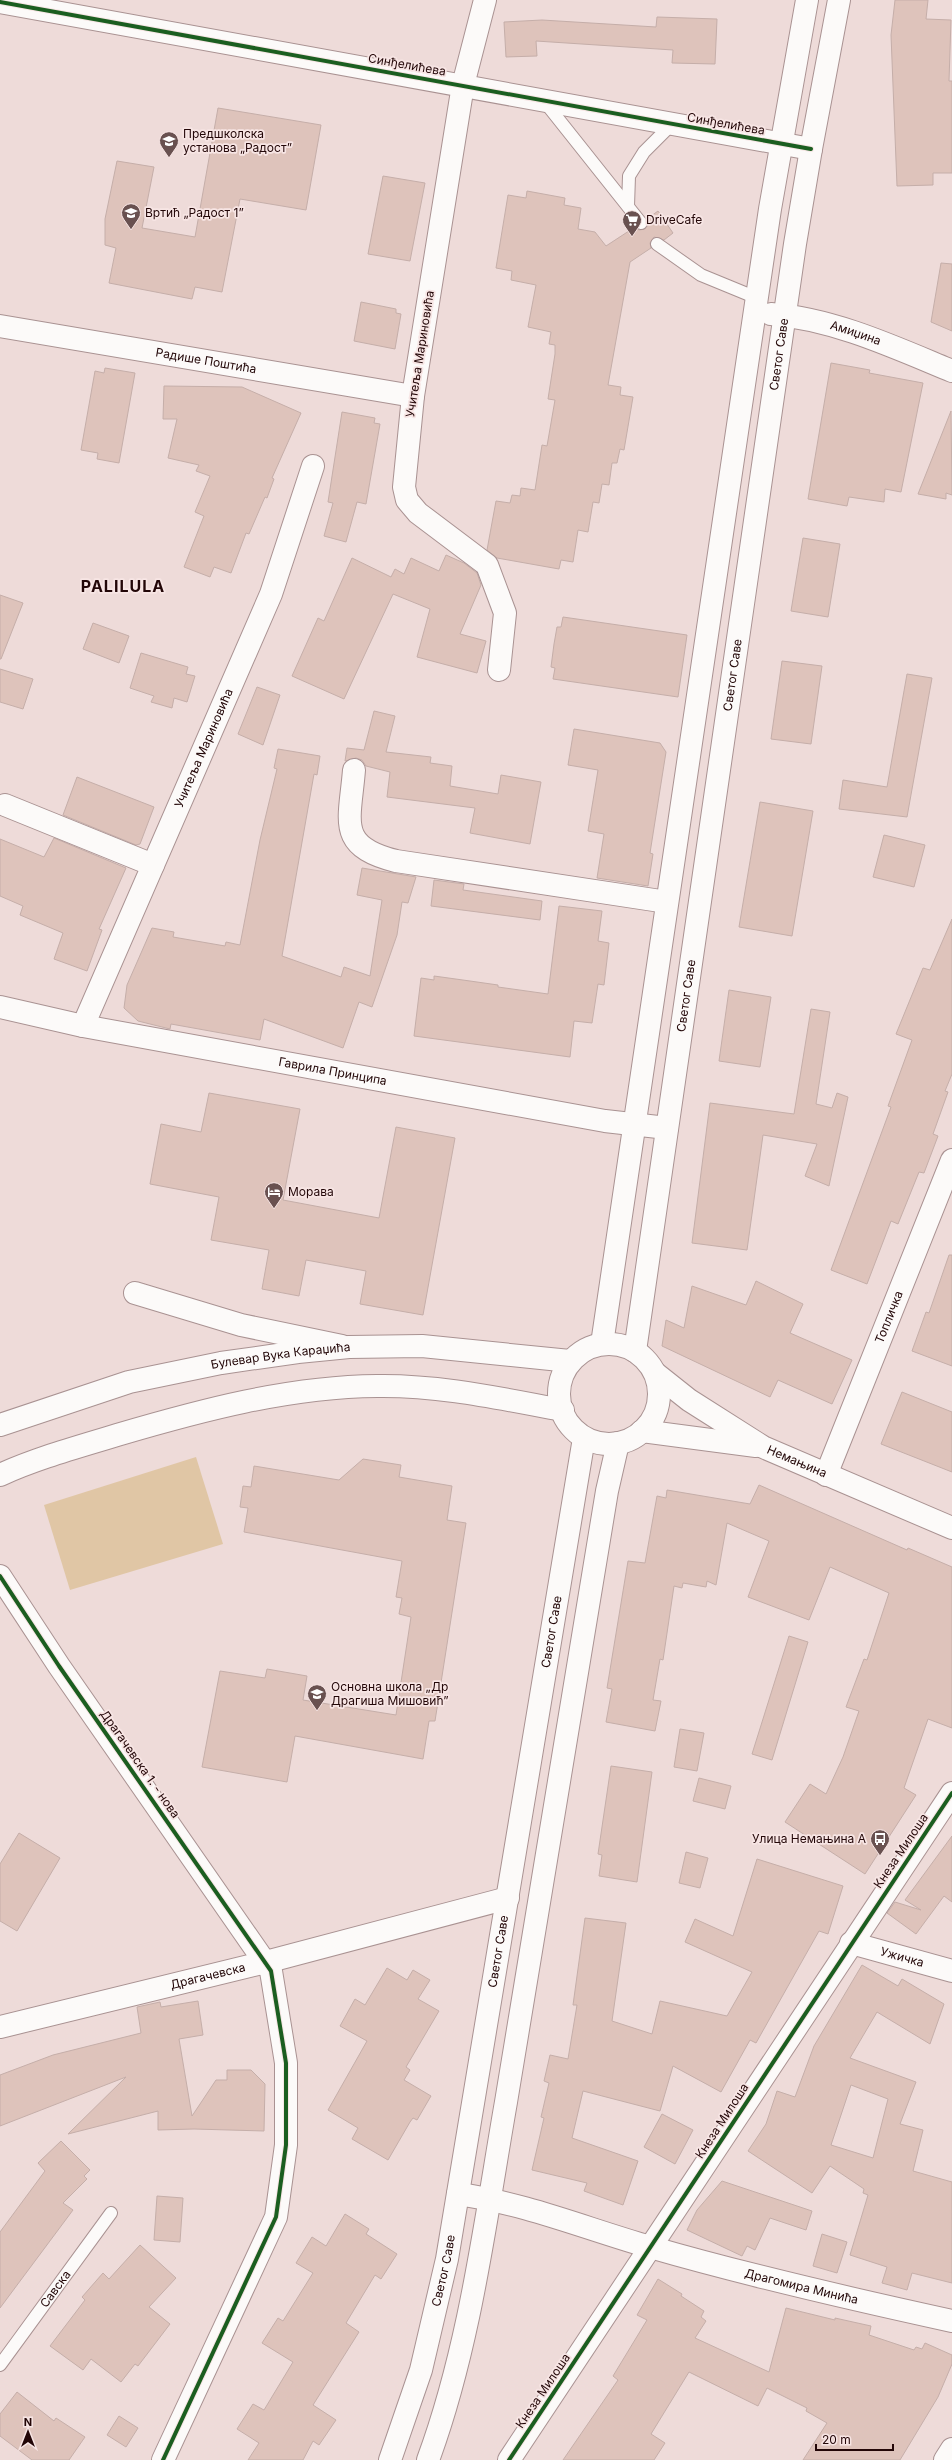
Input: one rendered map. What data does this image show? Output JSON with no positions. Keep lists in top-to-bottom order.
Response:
{
  "streets": {
    "street": [
      "Синђелићева",
      "Амиџина",
      "Учитеља Мариновића",
      "Светог Саве",
      "Радише Поштића",
      "Гаврила Принципа",
      "Топличка",
      "Булевар Вука Караџића",
      "Немањина",
      "Драгачевска 1. - нова",
      "Кнеза Милоша",
      "Ужичка",
      "Драгачевска",
      "Драгомира Минића"
    ],
    "lane": ["Савска"]
  },
  "crossings": [
    ["Синђелићева", "Учитеља Мариновића"],
    ["Синђелићева", "Светог Саве"],
    ["Амиџина", "Светог Саве"],
    ["Учитеља Мариновића", "Радише Поштића"],
    ["Учитеља Мариновића", "Гаврила Принципа"],
    ["Светог Саве", "Гаврила Принципа"],
    ["Светог Саве", "Булевар Вука Караџића"],
    ["Светог Саве", "Немањина"],
    ["Светог Саве", "Драгачевска"],
    ["Светог Саве", "Драгомира Минића"],
    ["Топличка", "Немањина"],
    ["Булевар Вука Караџића", "Немањина"],
    ["Драгачевска 1. - нова", "Драгачевска"],
    ["Кнеза Милоша", "Ужичка"],
    ["Кнеза Милоша", "Драгомира Минића"]
  ],
  "districts": ["PALILULA"],
  "places": {
    "school or university": ["Предшколска установа „Радост”", "Вртић „Радост 1”", "Основна школа „Др Драгиша Мишовић”"],
    "supermarket": ["DriveCafe"],
    "hotel": ["Морава"],
    "bus stop": ["Улица Немањина А"]
  },
  "scale_bar": "20 m",
  "north": "top"
}
